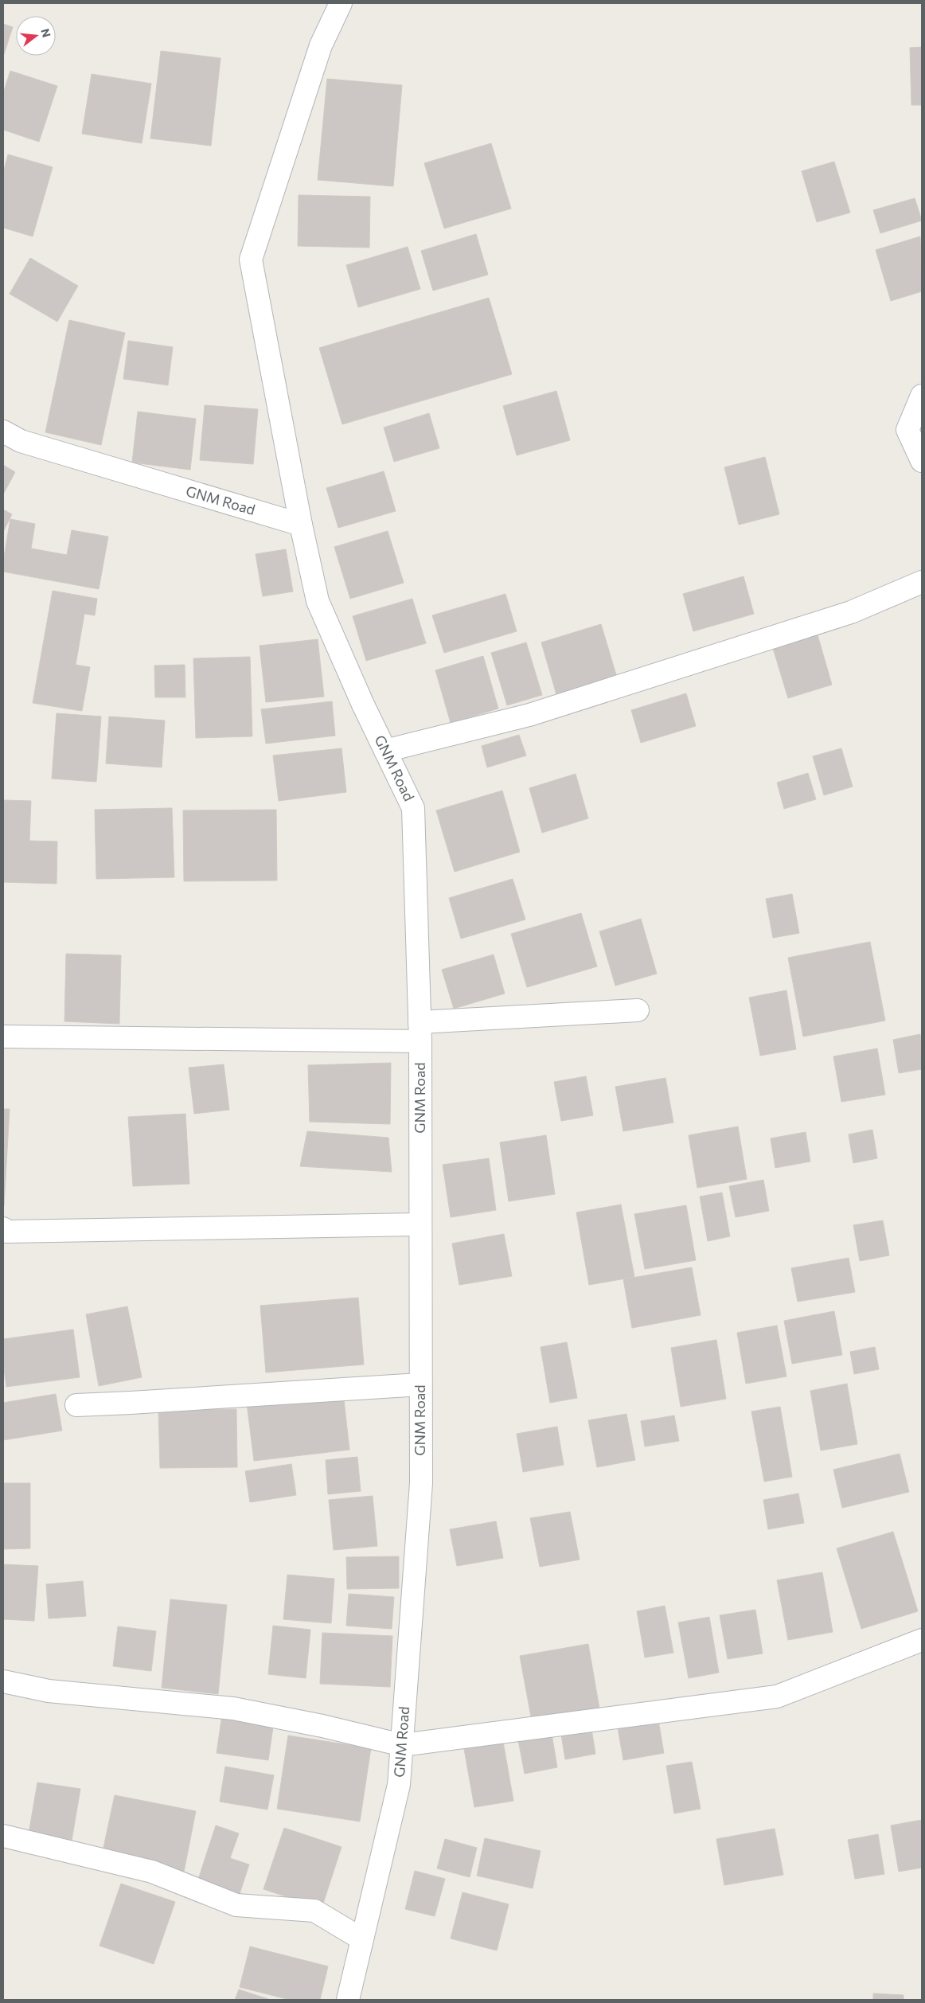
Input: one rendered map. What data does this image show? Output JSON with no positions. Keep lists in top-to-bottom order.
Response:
{
  "streets": {
    "street": ["GNM Road"]
  },
  "north": "right"
}
